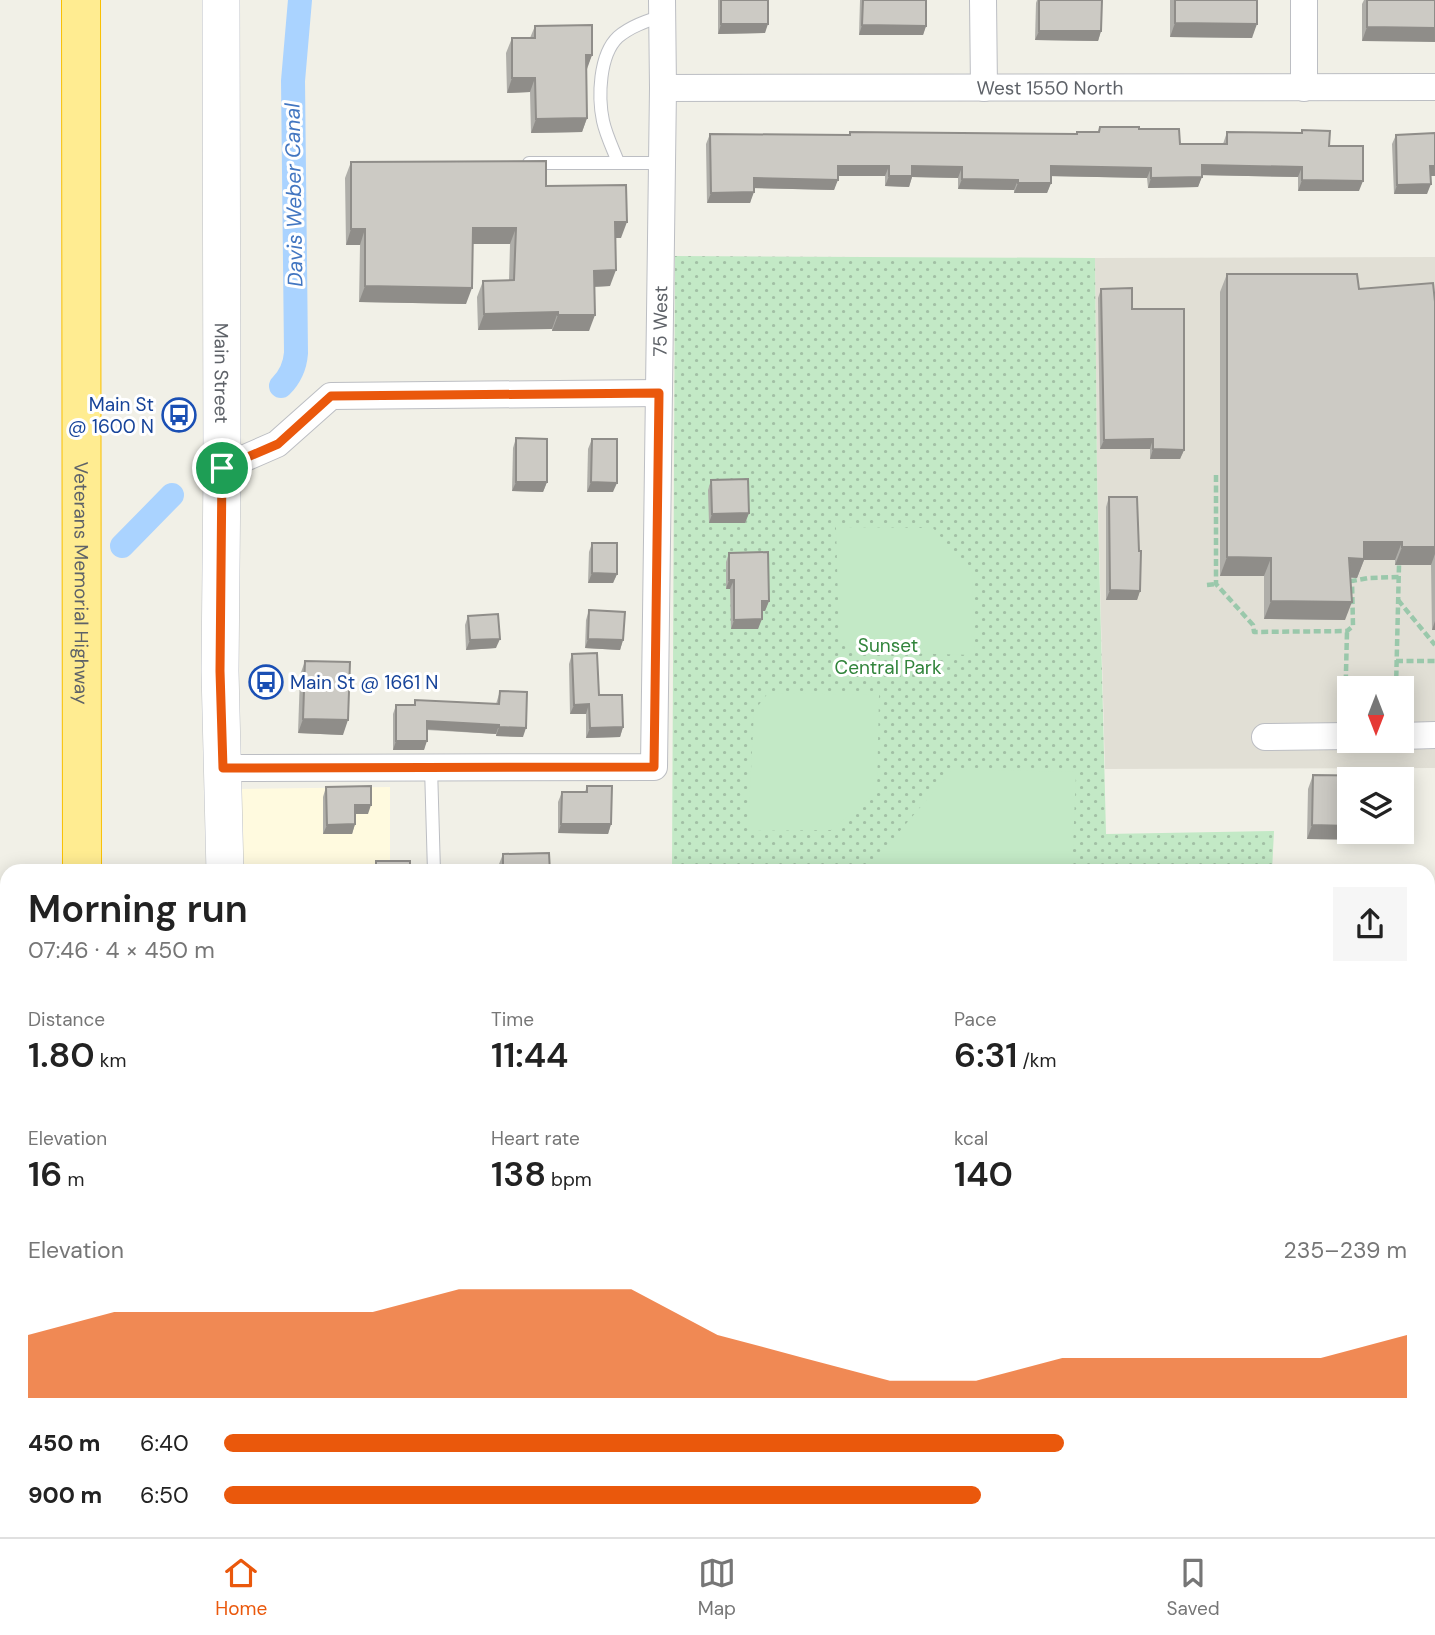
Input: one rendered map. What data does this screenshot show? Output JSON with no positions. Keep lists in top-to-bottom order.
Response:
{
  "streets": {
    "highway": ["Veterans Memorial Highway"],
    "main road": ["Main Street"],
    "street": ["West 1550 North", "75 West"]
  },
  "crossings": [
    ["West 1550 North", "75 West"]
  ],
  "water": ["Davis Weber Canal"],
  "parks": ["Sunset Central Park"],
  "places": {
    "bus stop": ["Main St @ 1600 N", "Main St @ 1661 N"]
  },
  "north": "bottom",
  "page": {
    "heading": ["Morning run", "07:46 · 4 × 450 m"],
    "stats": [
      ["Distance", "1.80 km"],
      ["Time", "11:44"],
      ["Pace", "6:31 /km"],
      ["Elevation", "16 m"],
      ["Heart rate", "138 bpm"],
      ["kcal", "140"]
    ],
    "chart": ["Elevation", "235–239 m"],
    "list": [
      {
        "name": "450 m",
        "note": "6:40"
      },
      {
        "name": "900 m",
        "note": "6:50"
      }
    ],
    "tabs": ["Home", "Map", "Saved"]
  }
}
